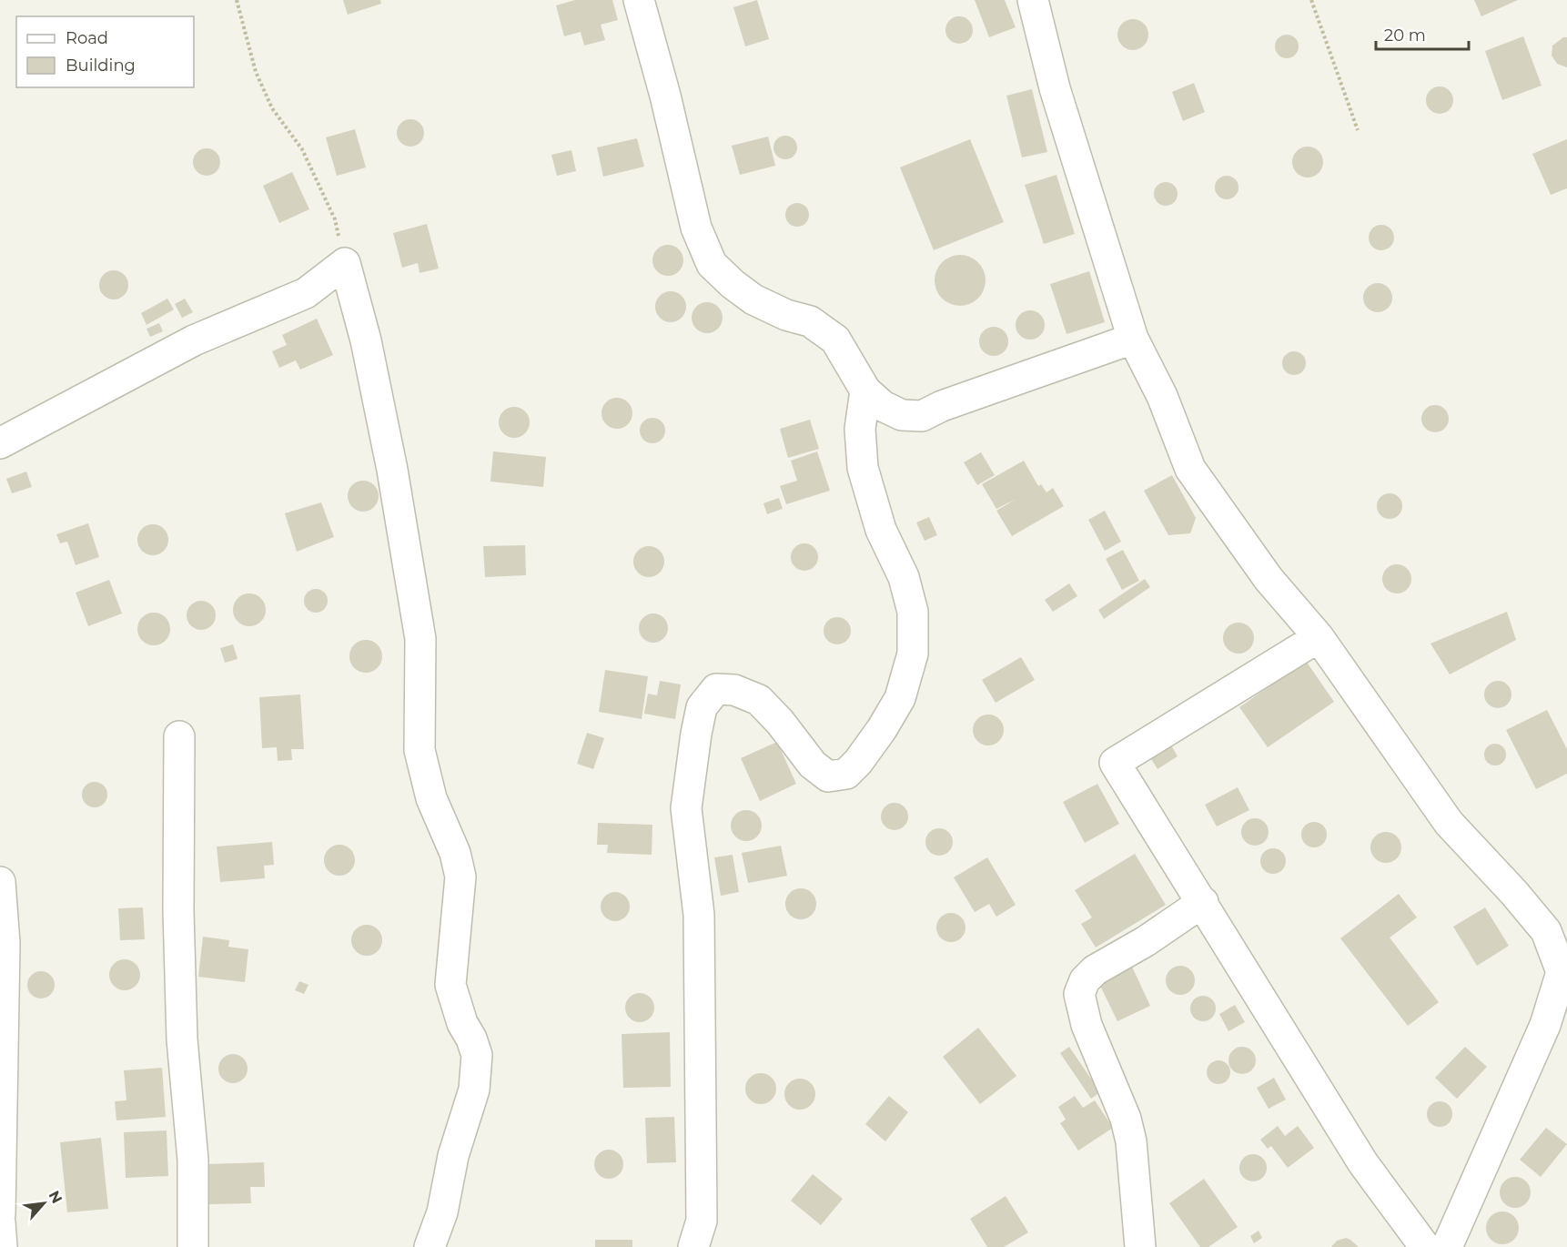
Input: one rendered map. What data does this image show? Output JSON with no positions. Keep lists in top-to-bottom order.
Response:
{
  "legend": ["Road", "Building"],
  "scale_bar": "20 m",
  "north": "top right"
}
